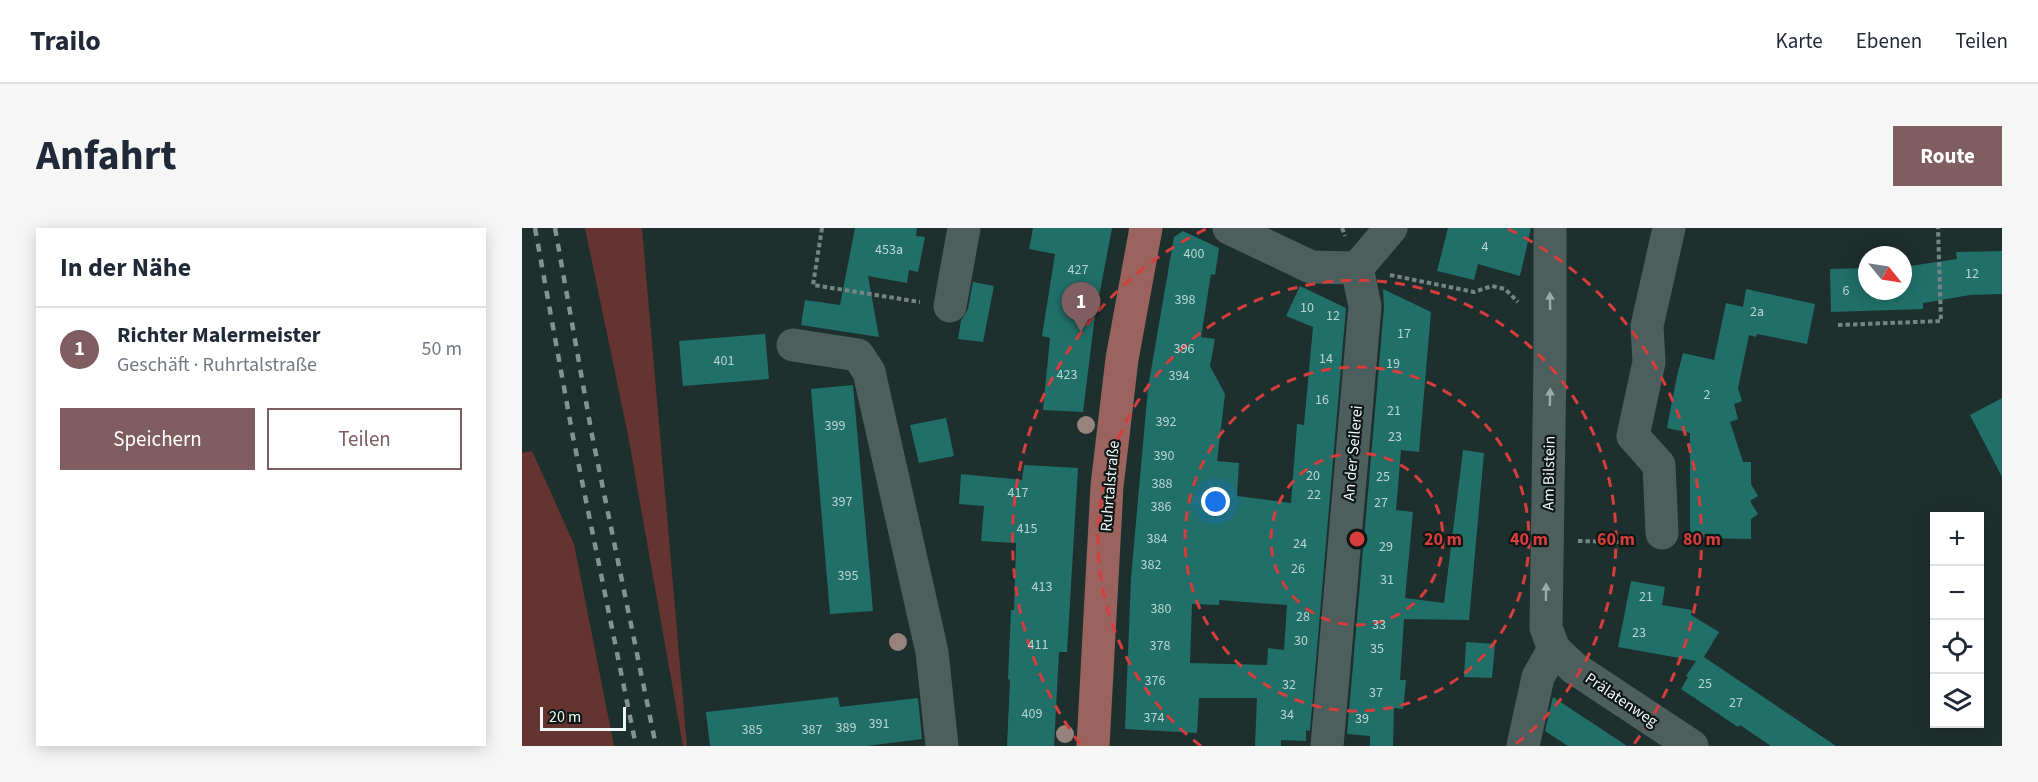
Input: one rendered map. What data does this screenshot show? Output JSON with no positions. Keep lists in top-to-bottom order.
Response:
{
  "streets": {
    "main road": ["Ruhrtalstraße"],
    "street": ["An der Seilerei", "Am Bilstein", "Prälatenweg"]
  },
  "crossings": [
    ["Am Bilstein", "Prälatenweg"]
  ],
  "house_numbers": [
    "4",
    "453a",
    "400",
    "427",
    "12",
    "6",
    "398",
    "10",
    "2a",
    "12",
    "17",
    "396",
    "14",
    "401",
    "19",
    "423",
    "394",
    "2",
    "16",
    "21",
    "392",
    "399",
    "23",
    "390",
    "20",
    "25",
    "388",
    "417",
    "22",
    "397",
    "27",
    "386",
    "415",
    "384",
    "24",
    "29",
    "382",
    "26",
    "395",
    "31",
    "413",
    "21",
    "380",
    "28",
    "33",
    "23",
    "30",
    "411",
    "378",
    "35",
    "376",
    "25",
    "32",
    "37",
    "27",
    "409",
    "34",
    "374",
    "39",
    "391",
    "389",
    "385",
    "387"
  ],
  "scale_bar": "20 m",
  "north": "bottom right",
  "page": {
    "header": "Trailo",
    "nav": ["Karte", "Ebenen", "Teilen"],
    "title": "Anfahrt",
    "buttons": [
      "Route",
      ["Speichern", "Teilen"]
    ],
    "heading": "In der Nähe",
    "pins": "1",
    "list": [
      {
        "mark": "1",
        "name": "Richter Malermeister",
        "note": "Geschäft · Ruhrtalstraße",
        "value": "50 m"
      }
    ],
    "map_buttons": ["+", "−"],
    "scale": "20 m"
  },
  "rings": [
    "20 m",
    "40 m",
    "60 m",
    "80 m"
  ]
}
